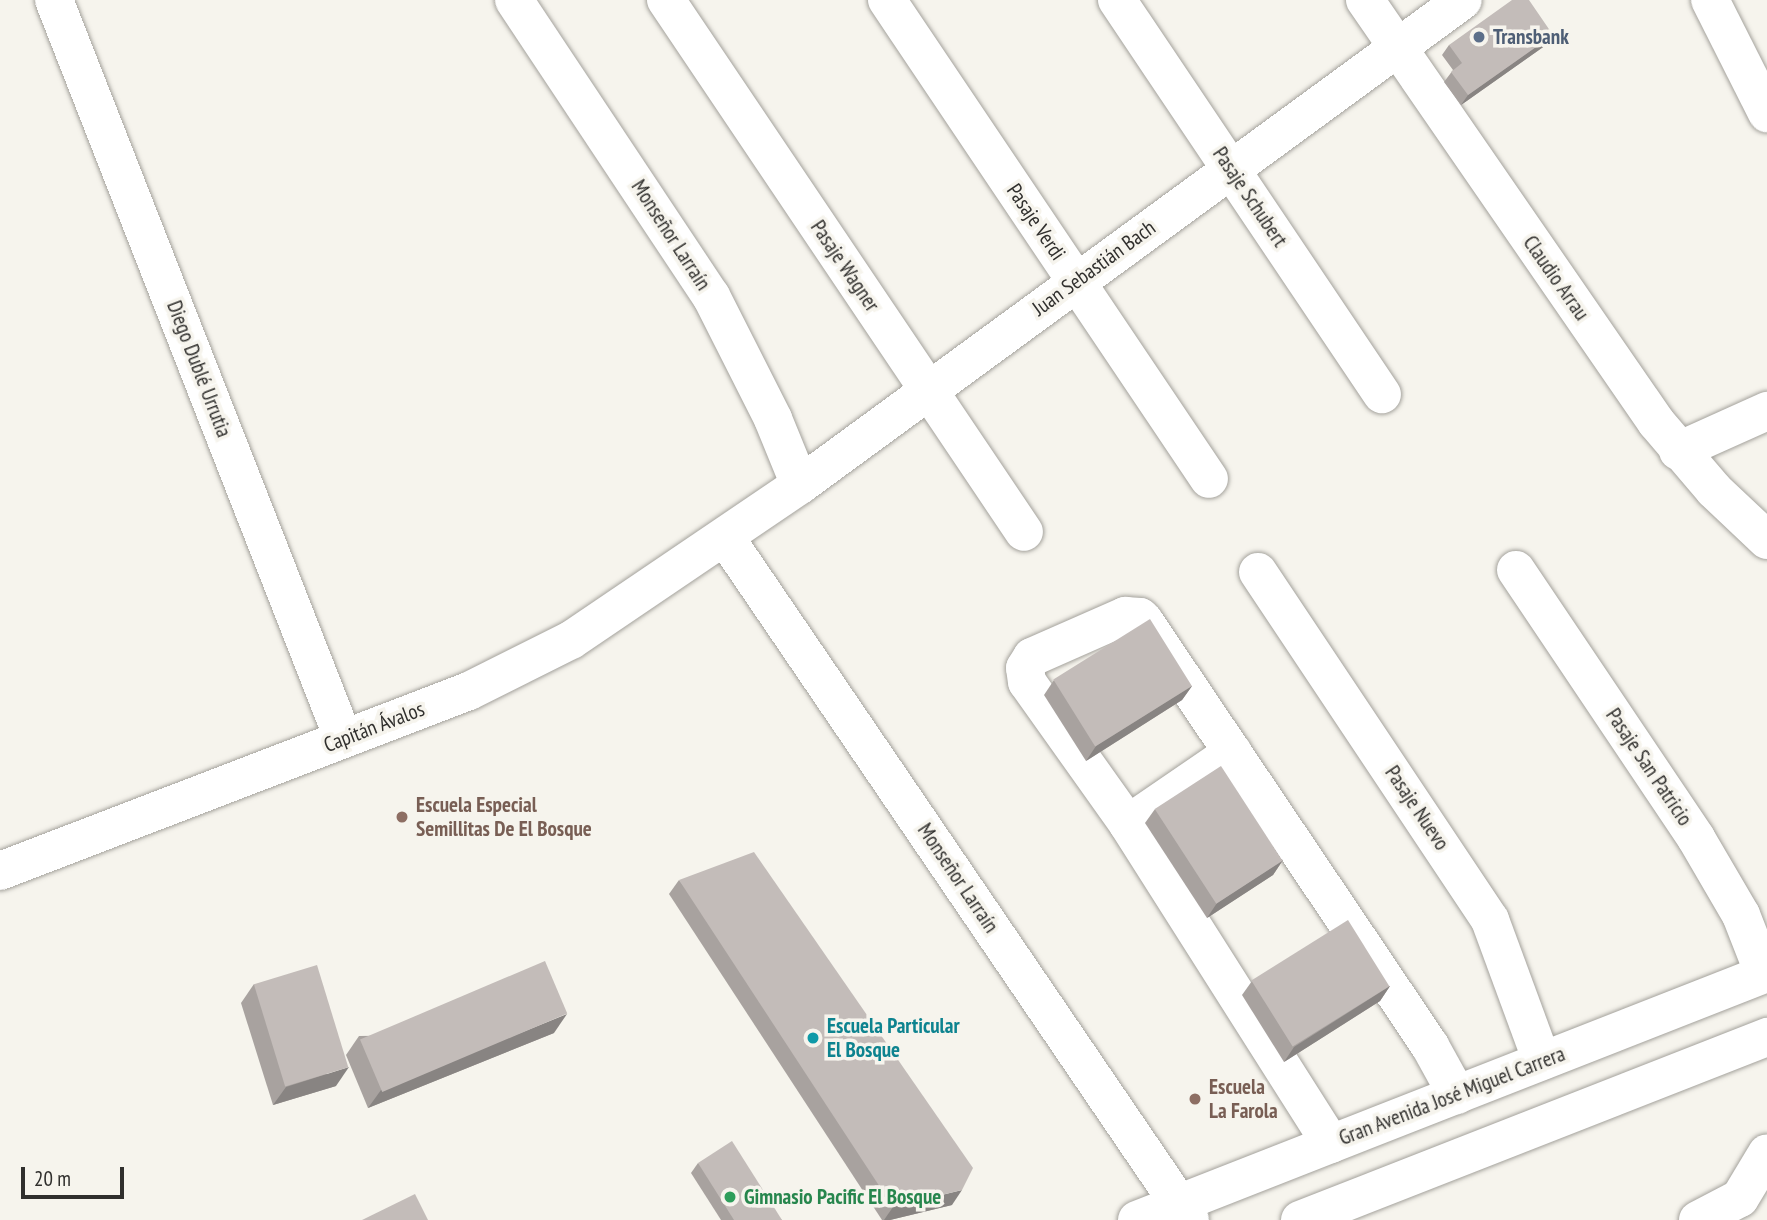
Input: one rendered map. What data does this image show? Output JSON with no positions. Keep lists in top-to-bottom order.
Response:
{
  "streets": {
    "street": [
      "Pasaje Schubert",
      "Pasaje Verdi",
      "Monseñor Larraín",
      "Pasaje Wagner",
      "Juan Sebastián Bach",
      "Claudio Arrau",
      "Diego Dublé Urrutia",
      "Capitán Ávalos",
      "Pasaje San Patricio",
      "Pasaje Nuevo",
      "Gran Avenida José Miguel Carrera"
    ]
  },
  "crossings": [
    ["Pasaje Schubert", "Juan Sebastián Bach"],
    ["Pasaje Verdi", "Juan Sebastián Bach"],
    ["Monseñor Larraín", "Juan Sebastián Bach"],
    ["Monseñor Larraín", "Capitán Ávalos"],
    ["Monseñor Larraín", "Gran Avenida José Miguel Carrera"],
    ["Pasaje Wagner", "Juan Sebastián Bach"],
    ["Juan Sebastián Bach", "Claudio Arrau"],
    ["Juan Sebastián Bach", "Capitán Ávalos"],
    ["Diego Dublé Urrutia", "Capitán Ávalos"],
    ["Pasaje San Patricio", "Gran Avenida José Miguel Carrera"],
    ["Pasaje Nuevo", "Gran Avenida José Miguel Carrera"]
  ],
  "places": [
    "Transbank",
    "Escuela Especial Semillitas De El Bosque",
    "Escuela Particular El Bosque",
    "Escuela La Farola",
    "Gimnasio Pacific El Bosque"
  ],
  "scale_bar": "20 m"
}
